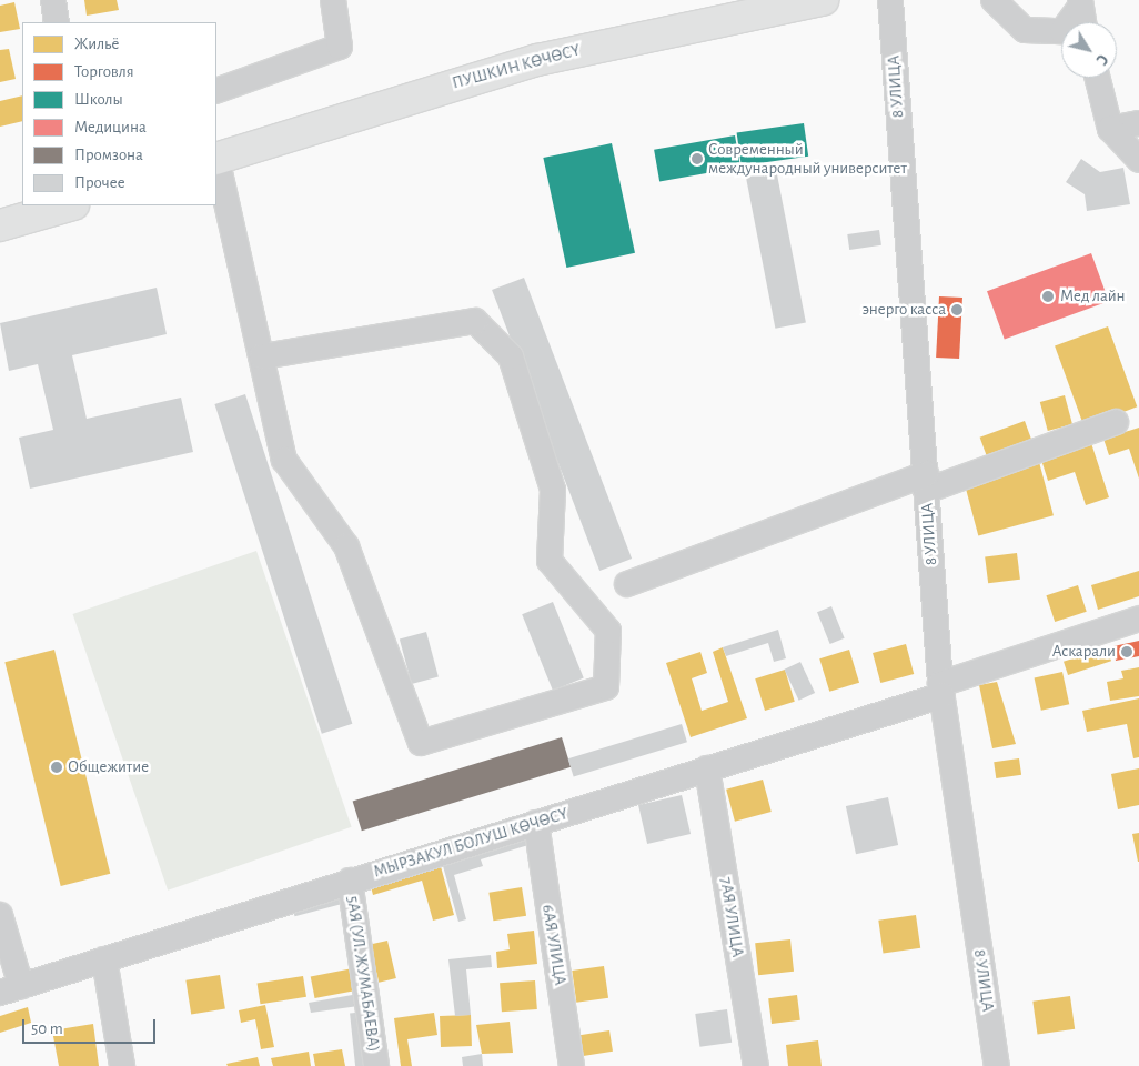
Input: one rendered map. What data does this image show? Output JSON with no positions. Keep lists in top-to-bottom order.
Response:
{
  "streets": {
    "highway": ["ПУШКИН КӨЧӨСҮ"],
    "street": [
      "8 УЛИЦА",
      "МЫРЗАКУЛ БОЛУШ КӨЧӨСҮ",
      "7АЯ УЛИЦА",
      "6АЯ УЛИЦА",
      "5АЯ (УЛ. ЖУМАБАЕВА)"
    ]
  },
  "crossings": [
    ["8 УЛИЦА", "МЫРЗАКУЛ БОЛУШ КӨЧӨСҮ"],
    ["МЫРЗАКУЛ БОЛУШ КӨЧӨСҮ", "7АЯ УЛИЦА"],
    ["МЫРЗАКУЛ БОЛУШ КӨЧӨСҮ", "6АЯ УЛИЦА"],
    ["МЫРЗАКУЛ БОЛУШ КӨЧӨСҮ", "5АЯ (УЛ. ЖУМАБАЕВА)"]
  ],
  "places": [
    "Современный международный университет",
    "Мед лайн",
    "энерго касса",
    "Аскарали",
    "Общежитие"
  ],
  "legend": [
    "Жильё",
    "Торговля",
    "Школы",
    "Медицина",
    "Промзона",
    "Прочее"
  ],
  "scale_bar": "50 m",
  "north": "bottom right"
}
